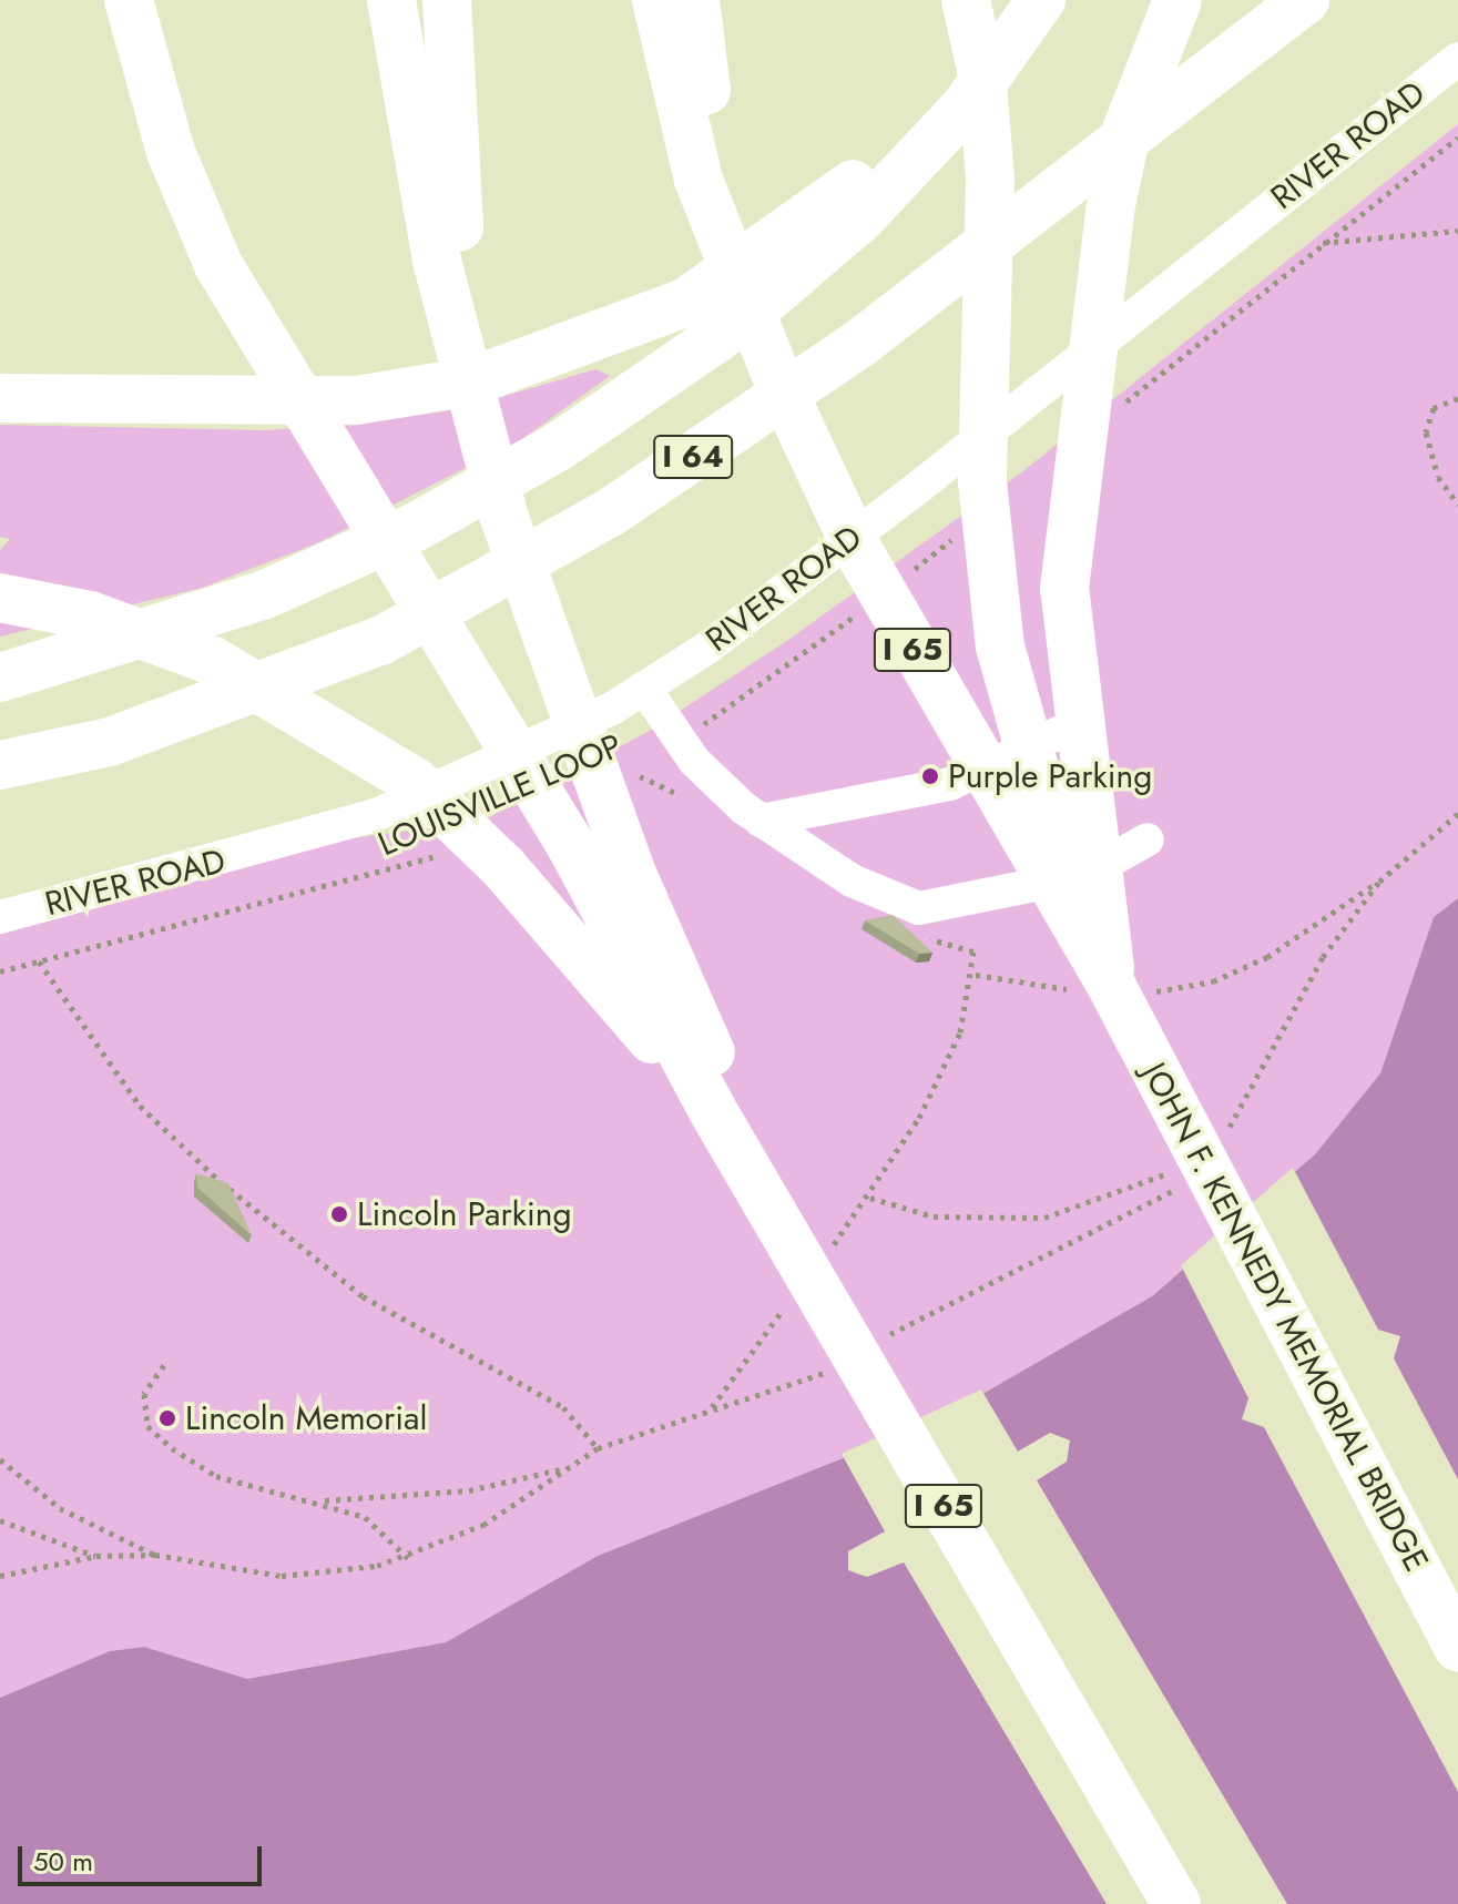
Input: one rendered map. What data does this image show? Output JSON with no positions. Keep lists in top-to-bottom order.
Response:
{
  "streets": {
    "highway": ["I 64", "I 65", "JOHN F. KENNEDY MEMORIAL BRIDGE"],
    "street": ["RIVER ROAD"],
    "path": ["LOUISVILLE LOOP"]
  },
  "crossings": [
    ["I 65", "JOHN F. KENNEDY MEMORIAL BRIDGE"]
  ],
  "places": ["Purple Parking", "Lincoln Parking", "Lincoln Memorial"],
  "scale_bar": "50 m"
}
